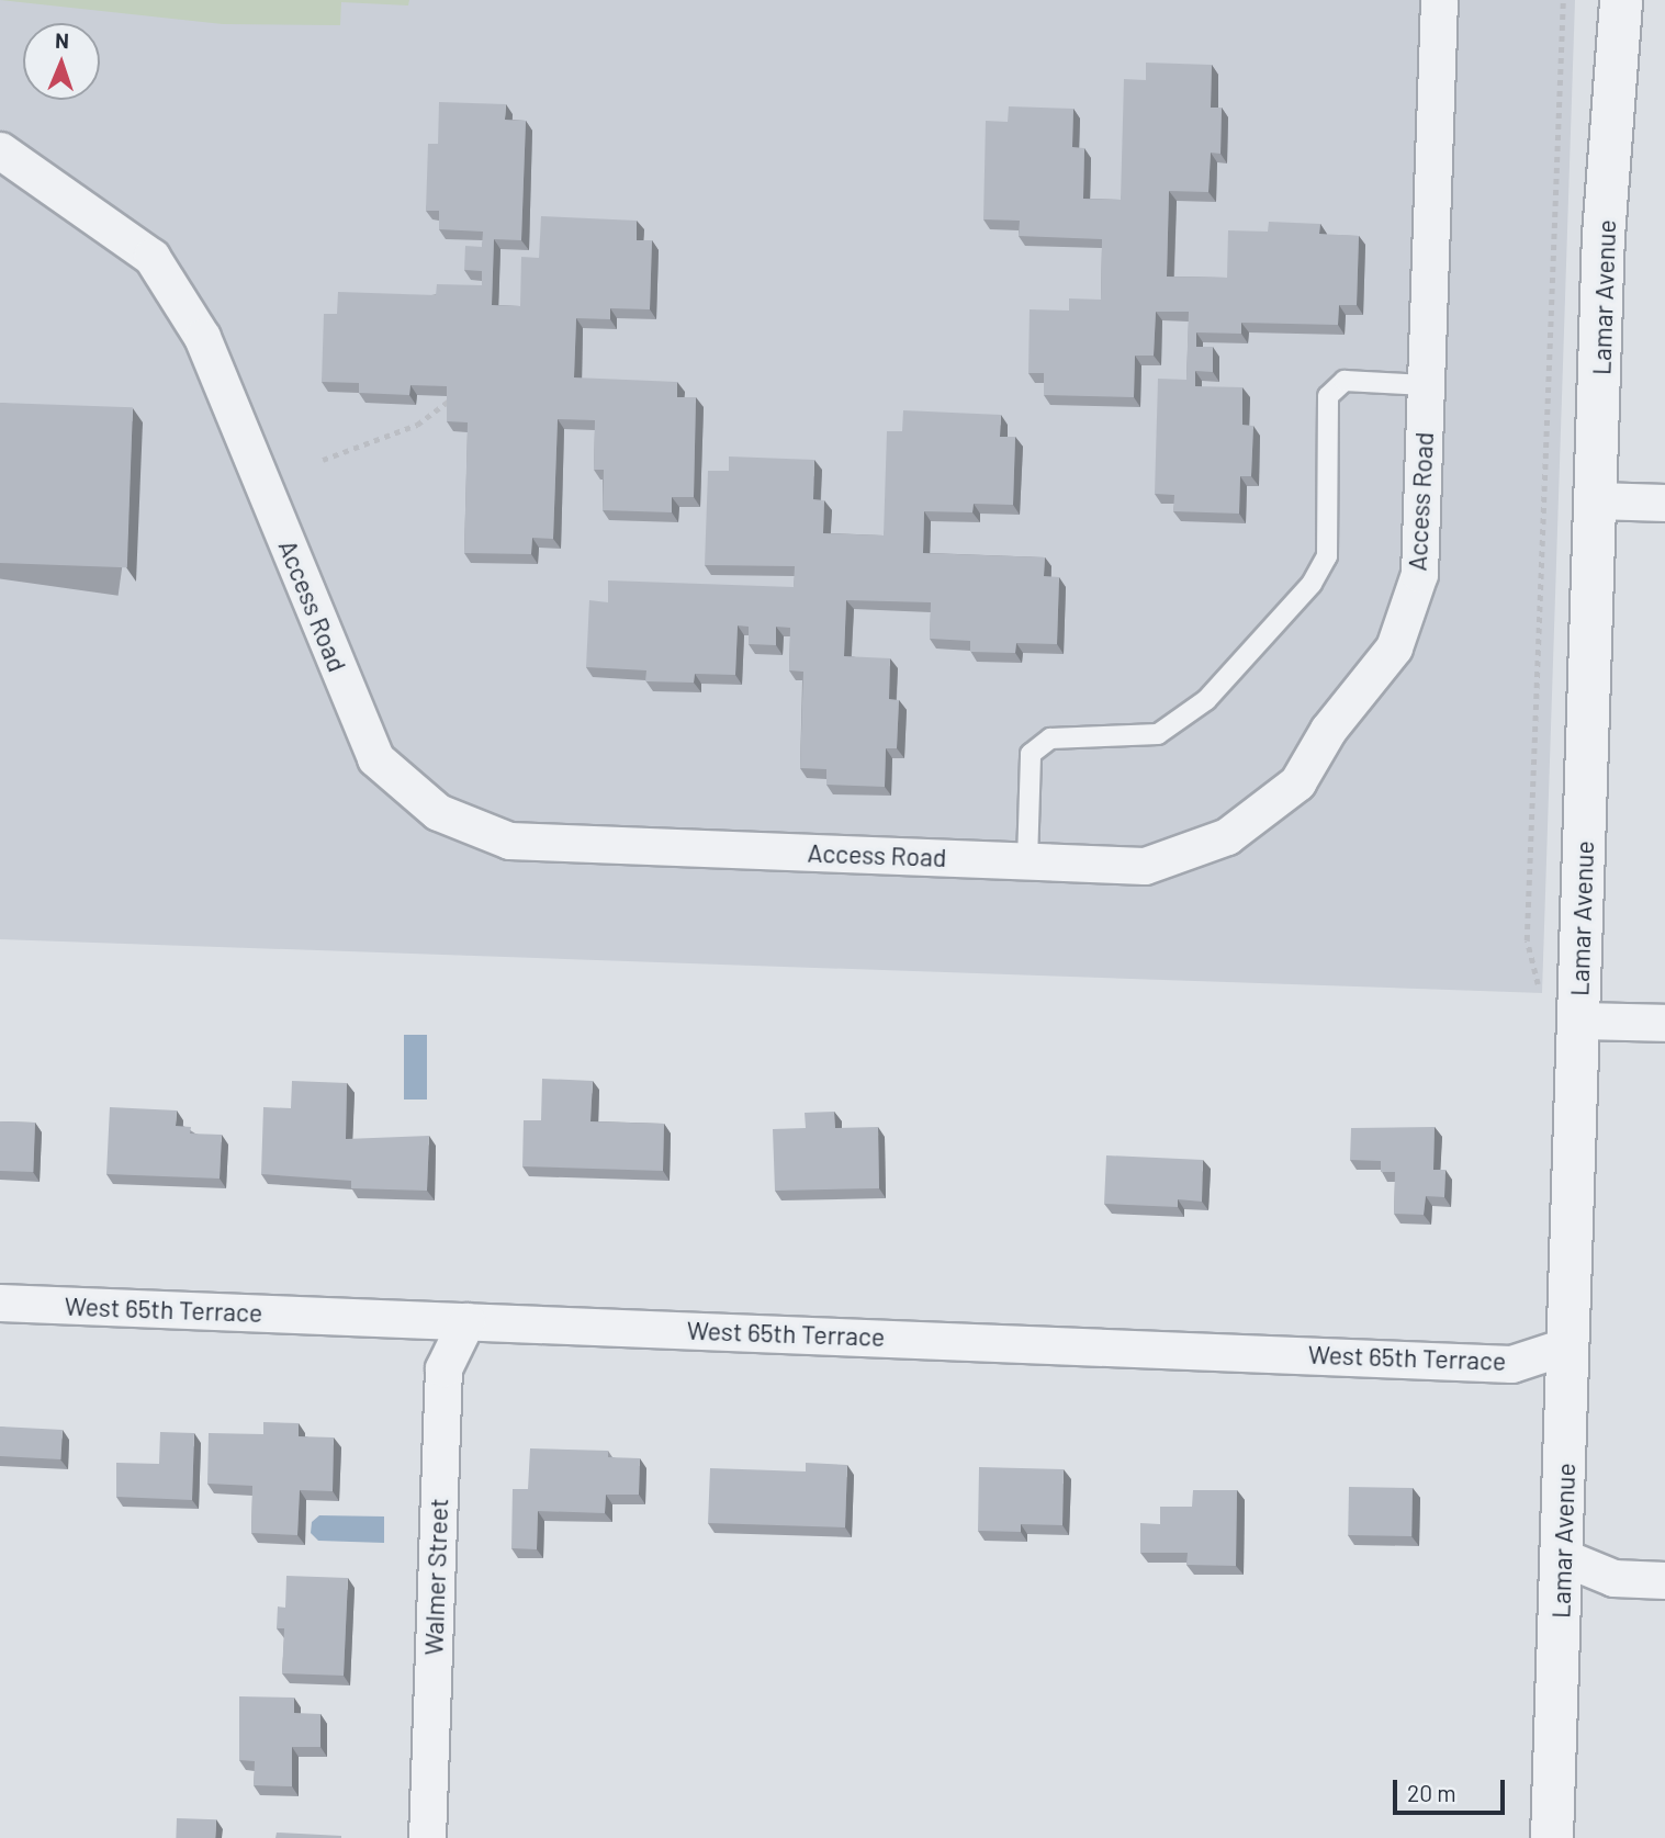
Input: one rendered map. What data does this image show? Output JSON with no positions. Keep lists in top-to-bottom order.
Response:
{
  "streets": {
    "street": [
      "Lamar Avenue",
      "Access Road",
      "West 65th Terrace",
      "Walmer Street"
    ]
  },
  "crossings": [
    ["Lamar Avenue", "West 65th Terrace"],
    ["West 65th Terrace", "Walmer Street"]
  ],
  "scale_bar": "20 m",
  "north": "top"
}
